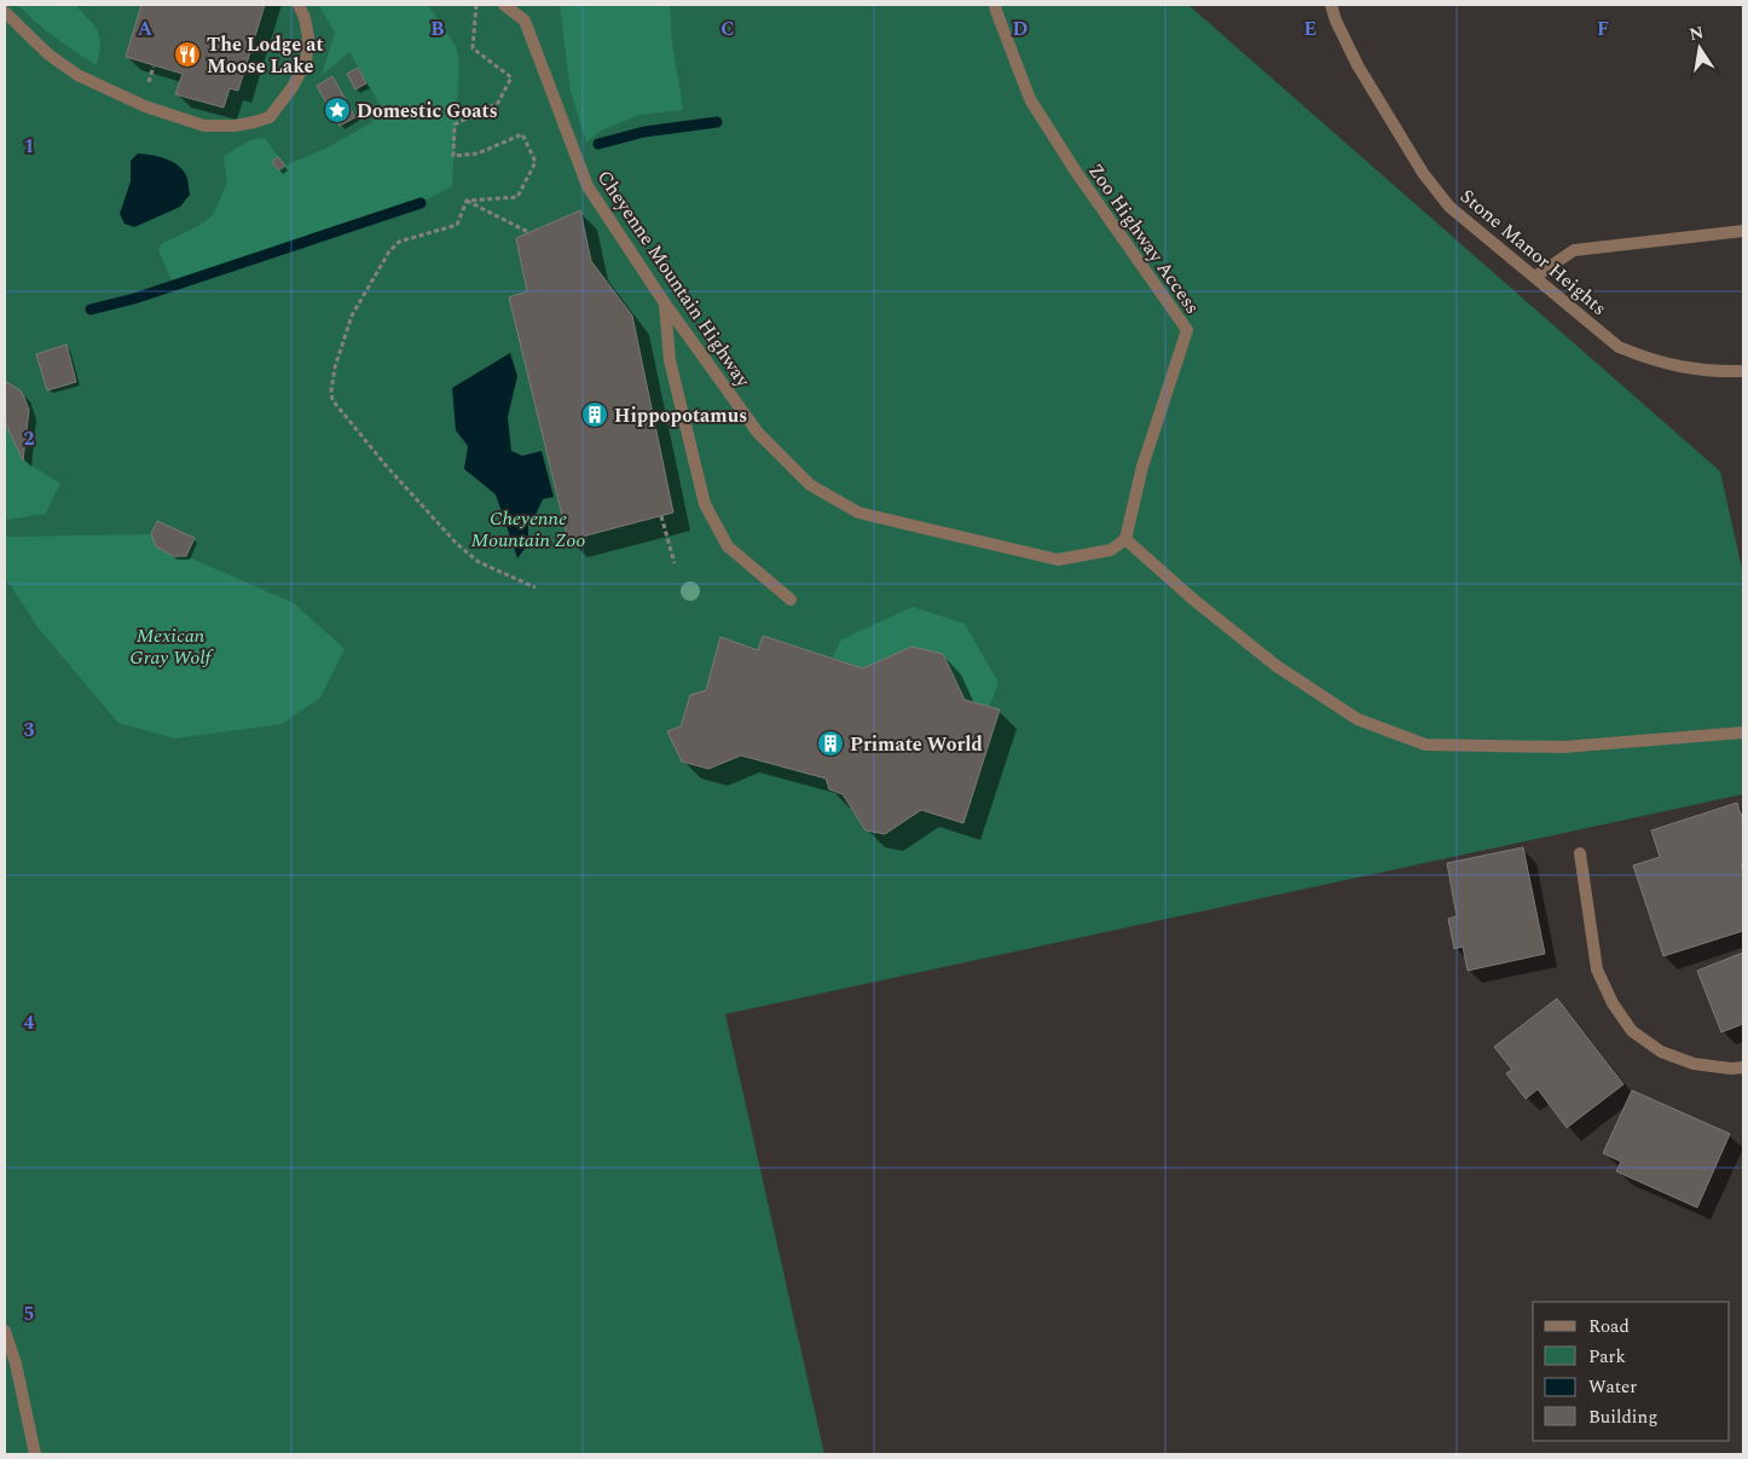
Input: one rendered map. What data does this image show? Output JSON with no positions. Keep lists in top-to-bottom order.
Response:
{
  "streets": {
    "street": ["Zoo Highway Access", "Stone Manor Heights", "Cheyenne Mountain Highway"]
  },
  "crossings": [
    ["Zoo Highway Access", "Cheyenne Mountain Highway"]
  ],
  "parks": ["Cheyenne Mountain Zoo", "Mexican Gray Wolf"],
  "places": {
    "restaurant": ["The Lodge at Moose Lake"],
    "place": ["Domestic Goats"],
    "building": ["Hippopotamus", "Primate World"]
  },
  "legend": [
    "Road",
    "Park",
    "Water",
    "Building"
  ],
  "north": "top",
  "grid": {
    "columns": [
      "A",
      "B",
      "C",
      "D",
      "E",
      "F"
    ],
    "rows": [
      "1",
      "2",
      "3",
      "4",
      "5"
    ]
  }
}
